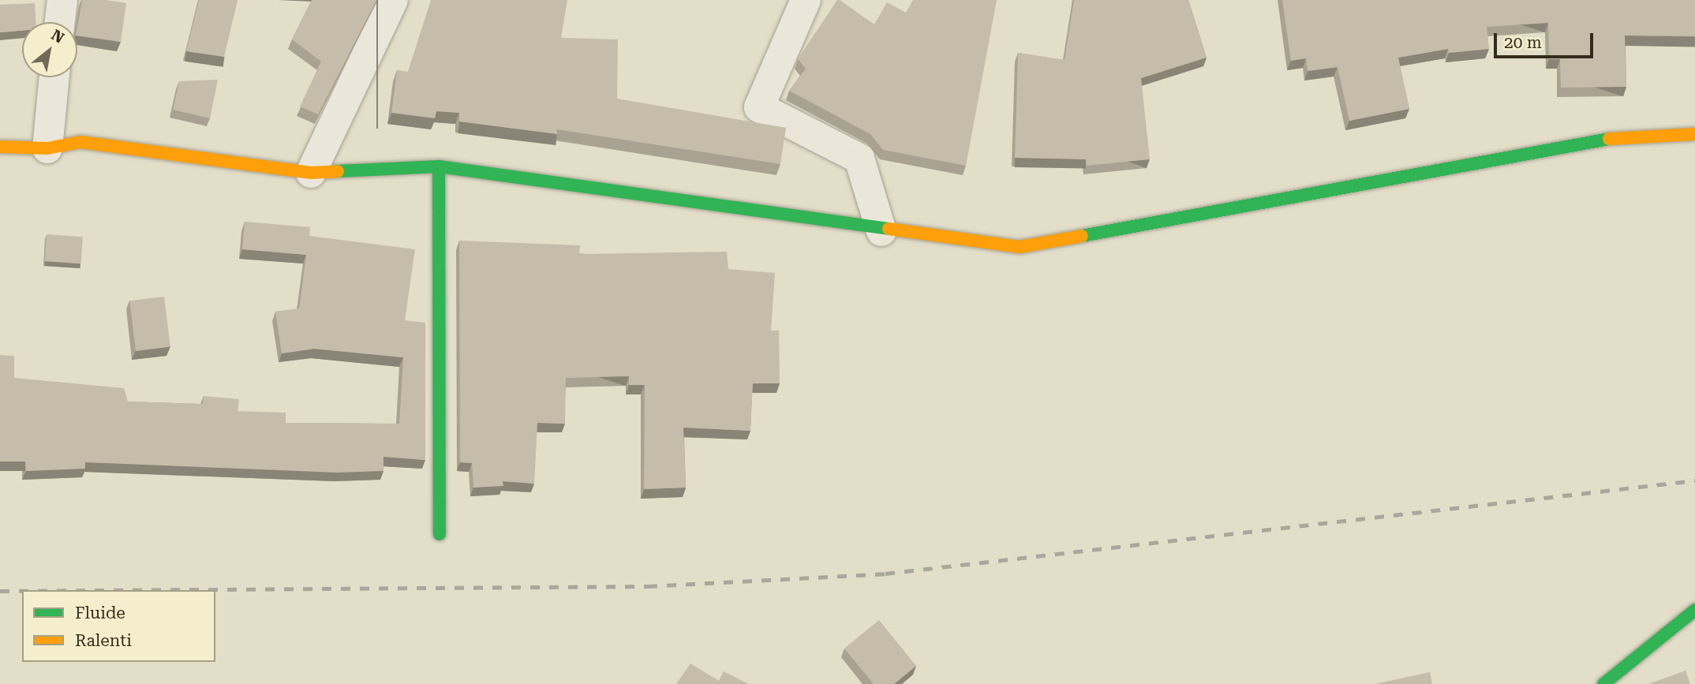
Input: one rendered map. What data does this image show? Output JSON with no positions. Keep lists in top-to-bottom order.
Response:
{
  "legend": ["Fluide", "Ralenti"],
  "scale_bar": "20 m",
  "north": "top right"
}
